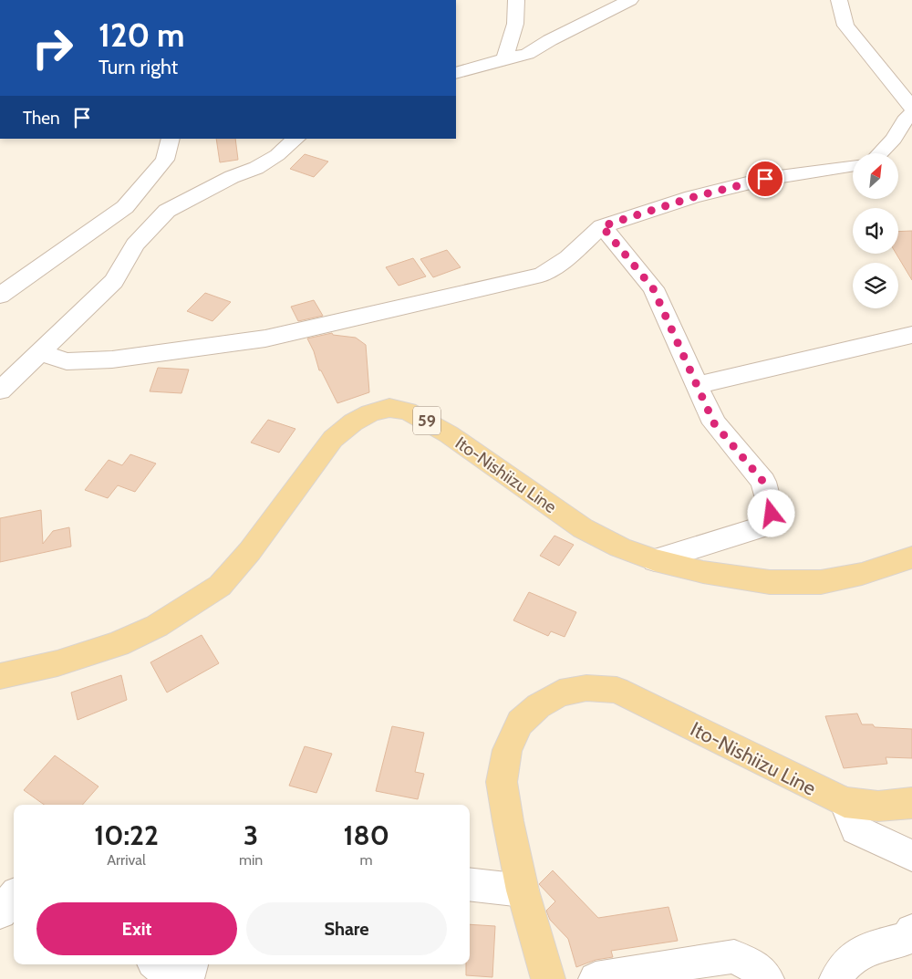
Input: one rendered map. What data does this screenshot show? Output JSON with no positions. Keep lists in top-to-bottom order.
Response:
{
  "streets": {
    "main road": ["59", "Ito-Nishiizu Line"]
  },
  "north": "top right",
  "page": {
    "turn": ["120 m", "Turn right"],
    "then": "Then",
    "eta": [
      "10:22",
      "Arrival",
      "3",
      "min",
      "180",
      "m"
    ],
    "buttons": ["Exit", "Share"]
  }
}
